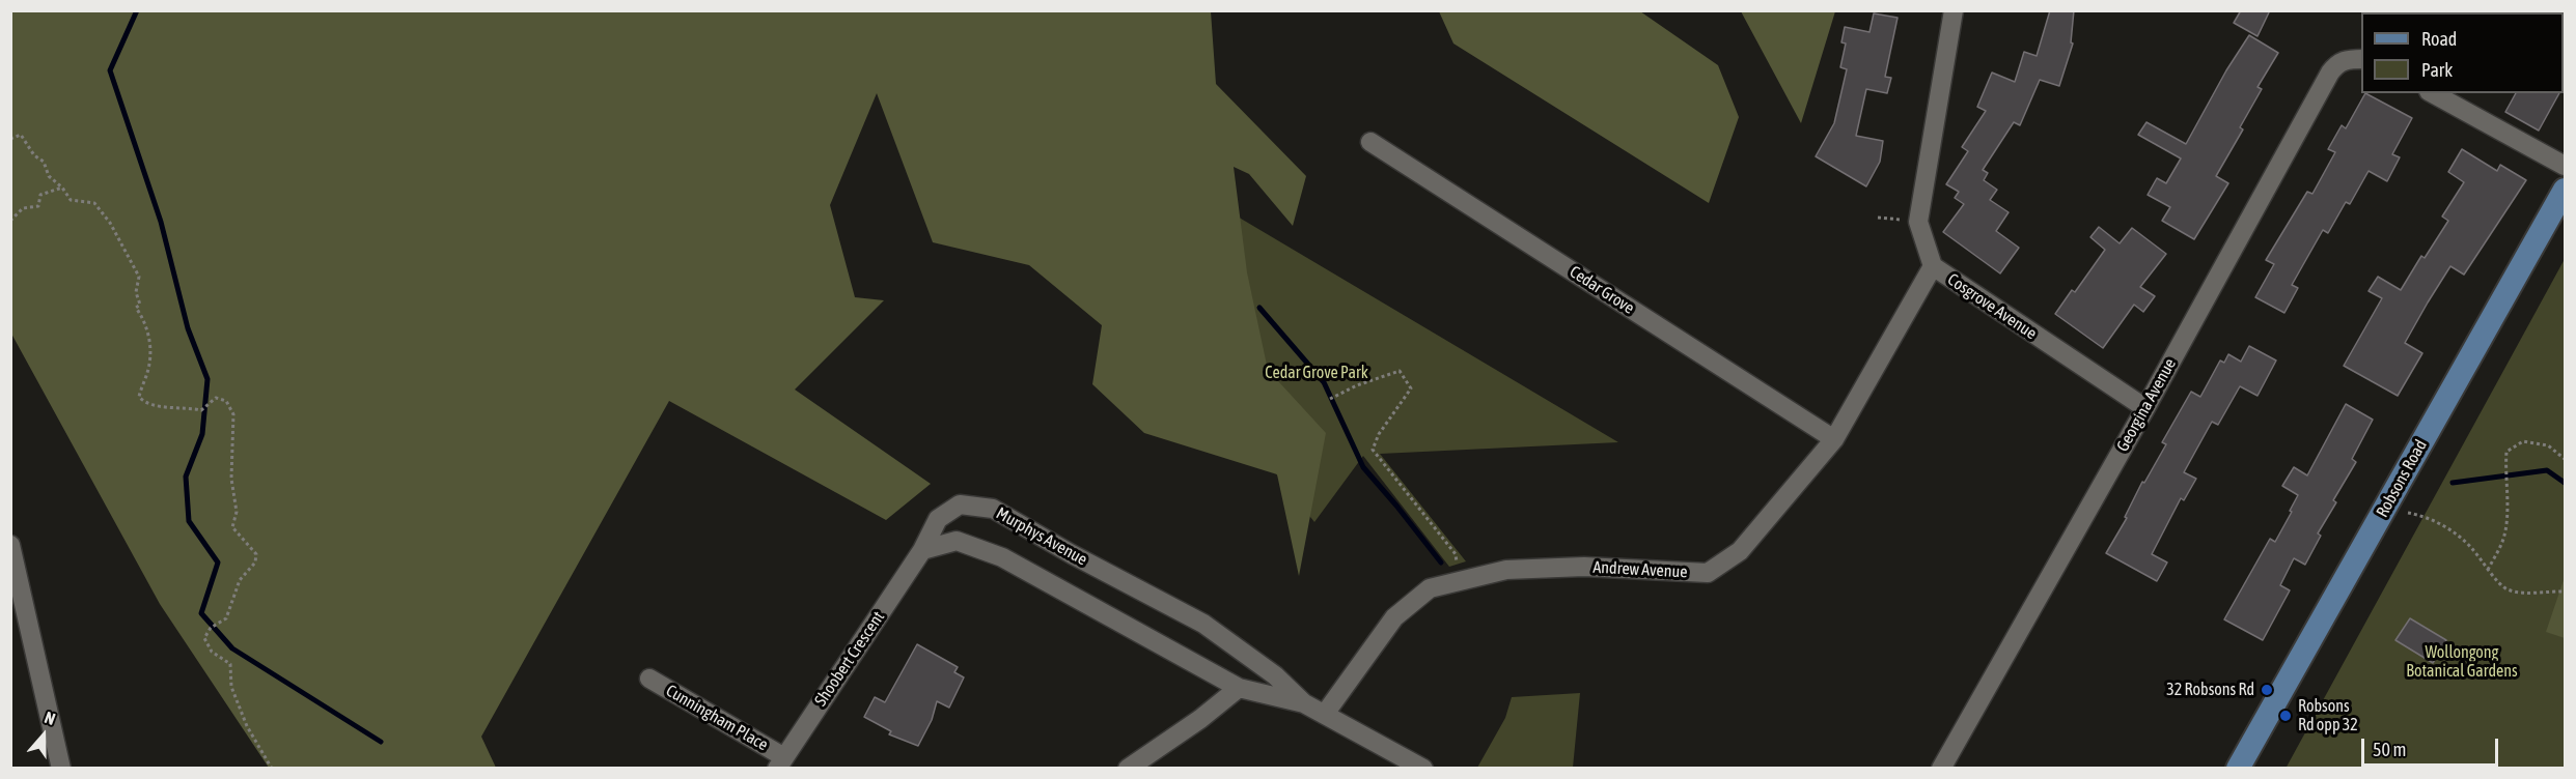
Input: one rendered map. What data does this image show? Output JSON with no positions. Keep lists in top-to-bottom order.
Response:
{
  "streets": {
    "main road": ["Robsons Road"],
    "street": [
      "Cedar Grove",
      "Cosgrove Avenue",
      "Georgina Avenue",
      "Murphys Avenue",
      "Andrew Avenue",
      "Shoobert Crescent",
      "Cunningham Place"
    ]
  },
  "crossings": [
    ["Cedar Grove", "Andrew Avenue"],
    ["Cosgrove Avenue", "Georgina Avenue"],
    ["Cosgrove Avenue", "Andrew Avenue"],
    ["Murphys Avenue", "Andrew Avenue"],
    ["Murphys Avenue", "Shoobert Crescent"],
    ["Shoobert Crescent", "Cunningham Place"]
  ],
  "parks": ["Cedar Grove Park", "Wollongong Botanical Gardens"],
  "places": ["32 Robsons Rd", "Robsons Rd opp 32"],
  "legend": ["Road", "Park"],
  "scale_bar": "50 m",
  "north": "top"
}
